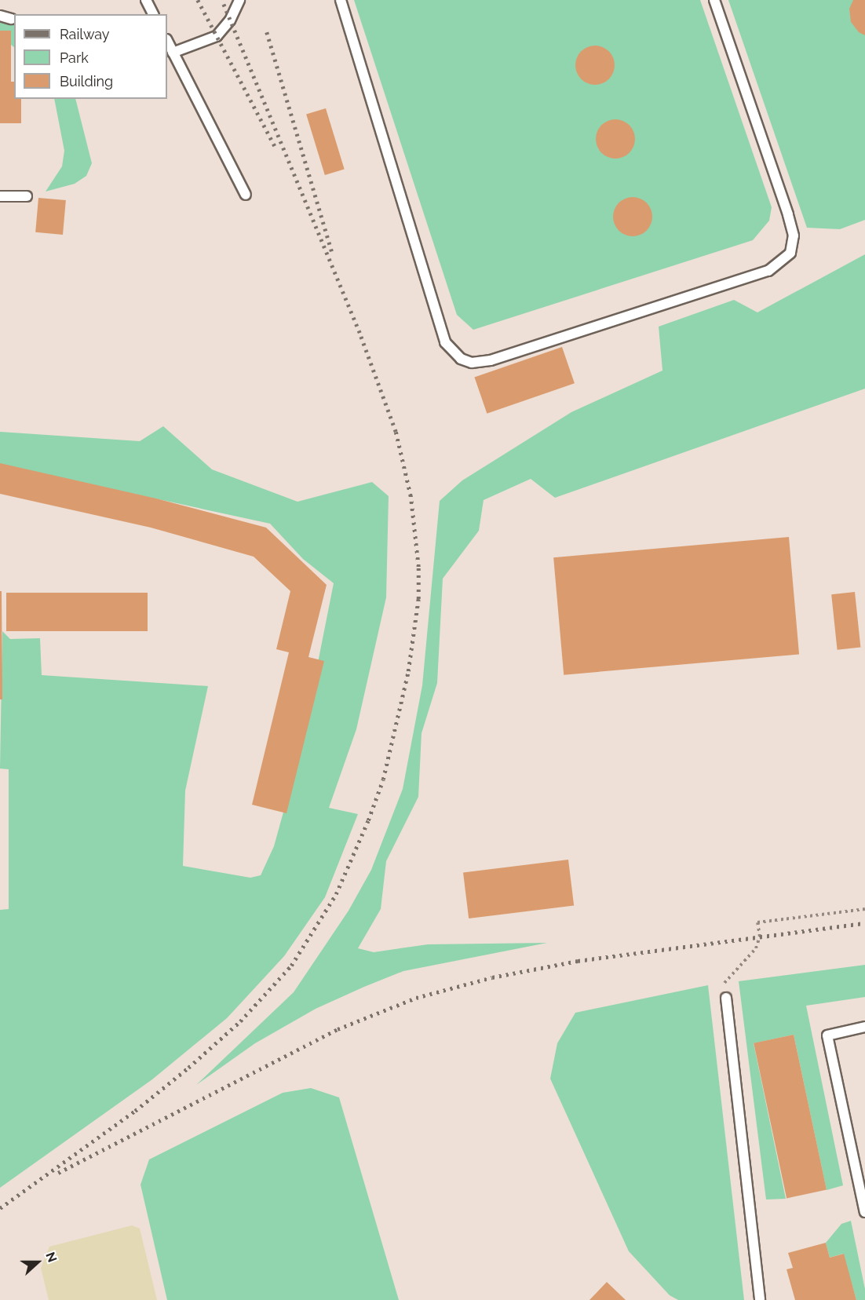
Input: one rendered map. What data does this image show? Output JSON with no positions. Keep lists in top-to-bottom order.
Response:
{
  "legend": ["Railway", "Park", "Building"],
  "north": "right"
}
